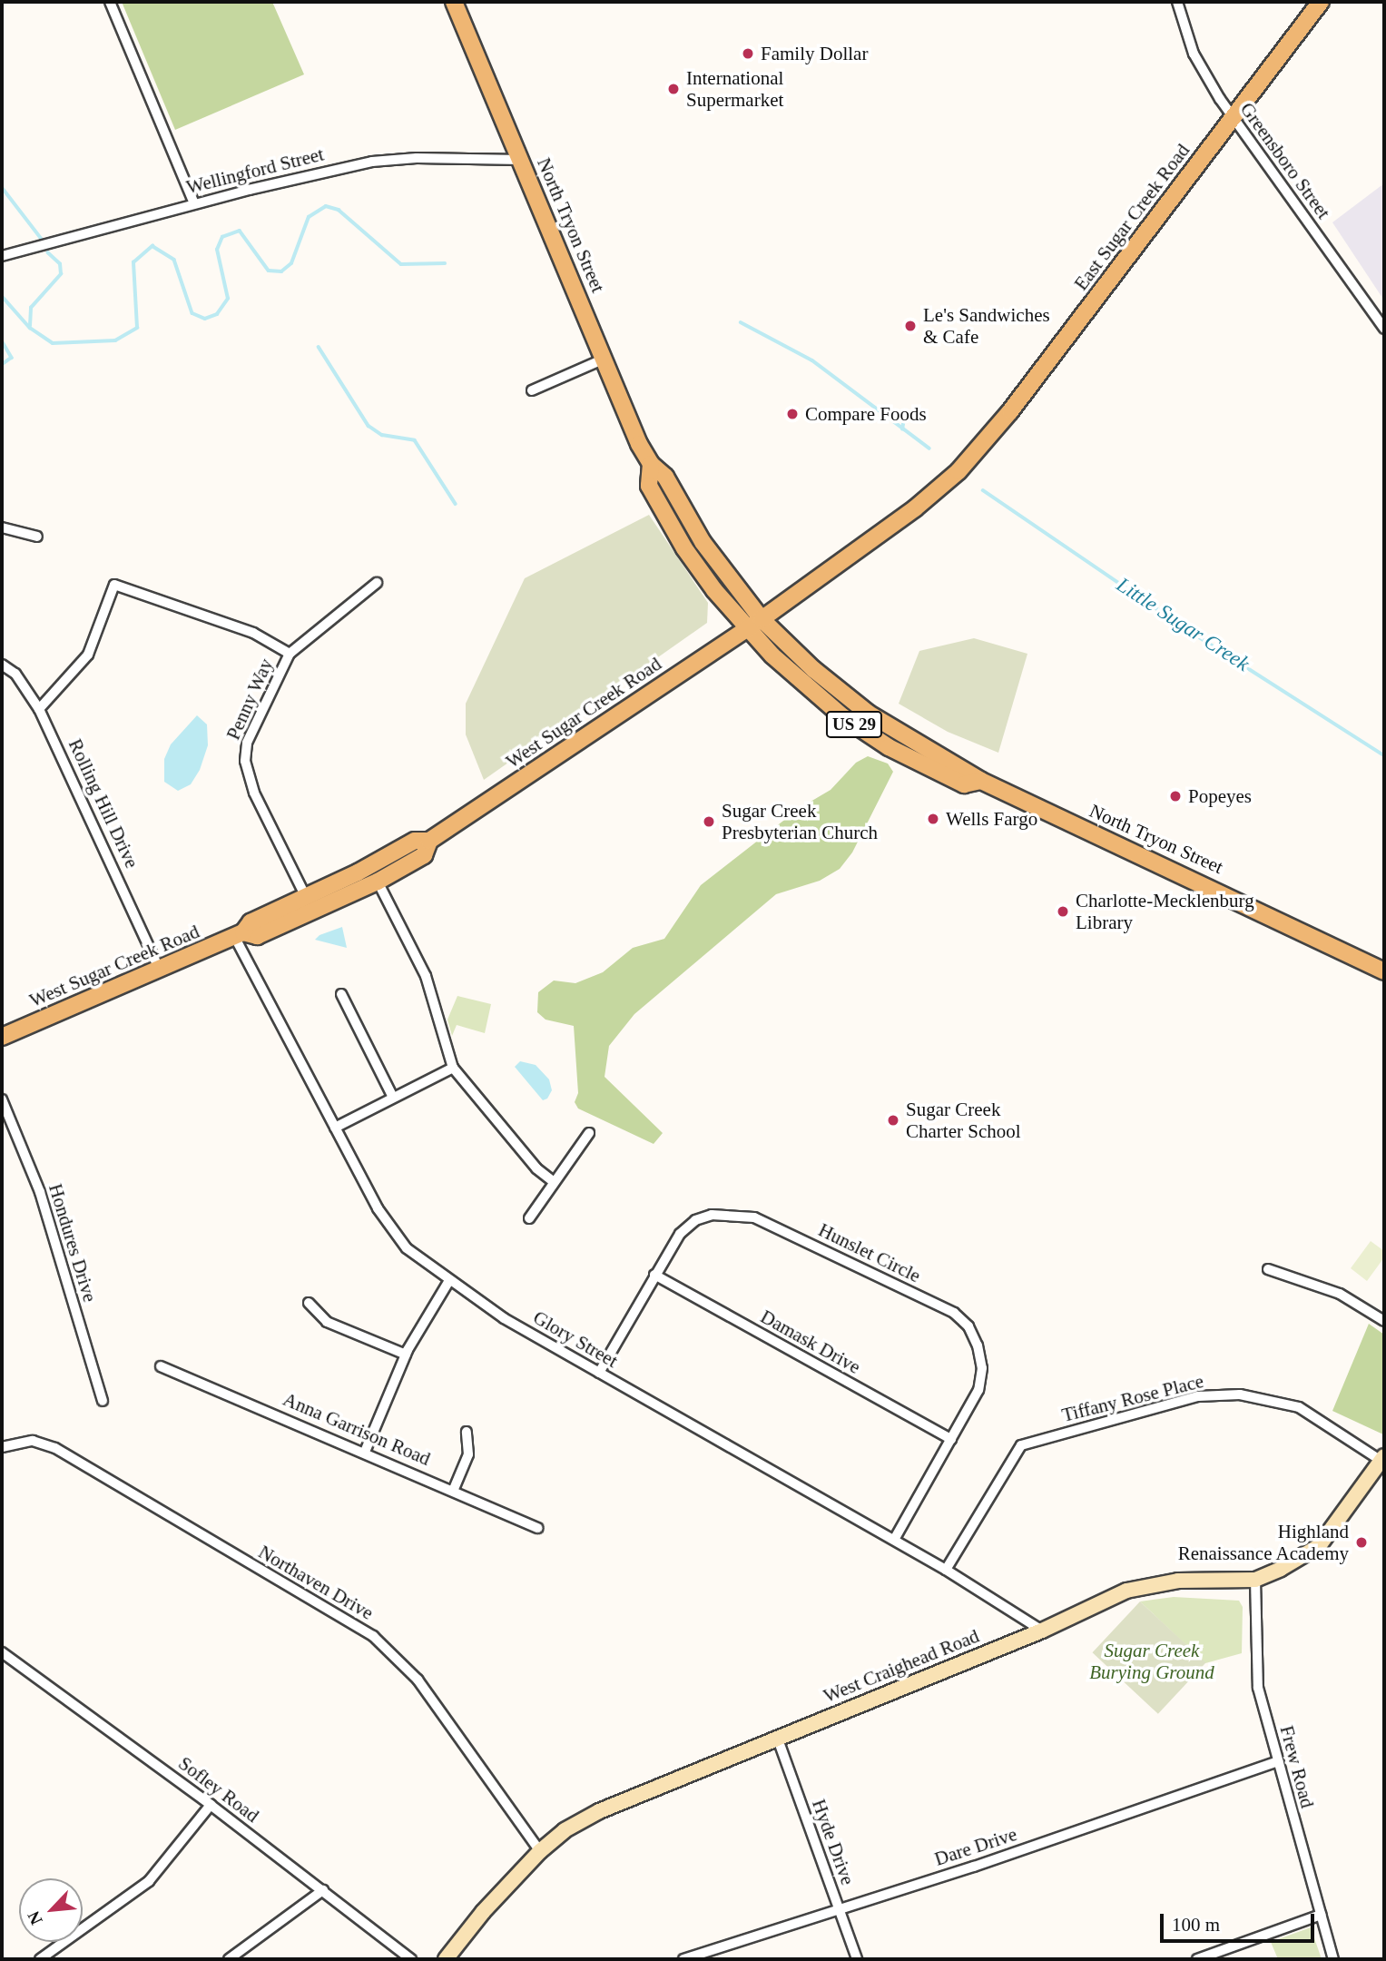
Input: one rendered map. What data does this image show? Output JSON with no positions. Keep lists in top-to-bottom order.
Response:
{
  "streets": {
    "main road": [
      "East Sugar Creek Road",
      "North Tryon Street",
      "West Sugar Creek Road",
      "US 29"
    ],
    "street": [
      "Greensboro Street",
      "Wellingford Street",
      "Penny Way",
      "Rolling Hill Drive",
      "Hondures Drive",
      "Hunslet Circle",
      "Glory Street",
      "Damask Drive",
      "Tiffany Rose Place",
      "Anna Garrison Road",
      "Northaven Drive",
      "West Craighead Road",
      "Frew Road",
      "Sofley Road",
      "Hyde Drive",
      "Dare Drive"
    ]
  },
  "crossings": [
    ["Greensboro Street", "East Sugar Creek Road"],
    ["Wellingford Street", "North Tryon Street"],
    ["East Sugar Creek Road", "North Tryon Street"],
    ["East Sugar Creek Road", "West Sugar Creek Road"],
    ["North Tryon Street", "West Sugar Creek Road"],
    ["Penny Way", "West Sugar Creek Road"],
    ["West Sugar Creek Road", "Rolling Hill Drive"],
    ["West Sugar Creek Road", "Glory Street"],
    ["Hunslet Circle", "Glory Street"],
    ["Hunslet Circle", "Damask Drive"],
    ["Glory Street", "Tiffany Rose Place"],
    ["Glory Street", "West Craighead Road"],
    ["Tiffany Rose Place", "West Craighead Road"],
    ["Northaven Drive", "West Craighead Road"],
    ["West Craighead Road", "Frew Road"],
    ["West Craighead Road", "Hyde Drive"],
    ["Frew Road", "Dare Drive"],
    ["Hyde Drive", "Dare Drive"]
  ],
  "water": ["Little Sugar Creek"],
  "parks": ["Sugar Creek Burying Ground"],
  "places": [
    "Family Dollar",
    "International Supermarket",
    "Le's Sandwiches & Cafe",
    "Compare Foods",
    "Popeyes",
    "Wells Fargo",
    "Sugar Creek Presbyterian Church",
    "Charlotte-Mecklenburg Library",
    "Sugar Creek Charter School",
    "Highland Renaissance Academy"
  ],
  "scale_bar": "100 m",
  "north": "bottom left"
}
